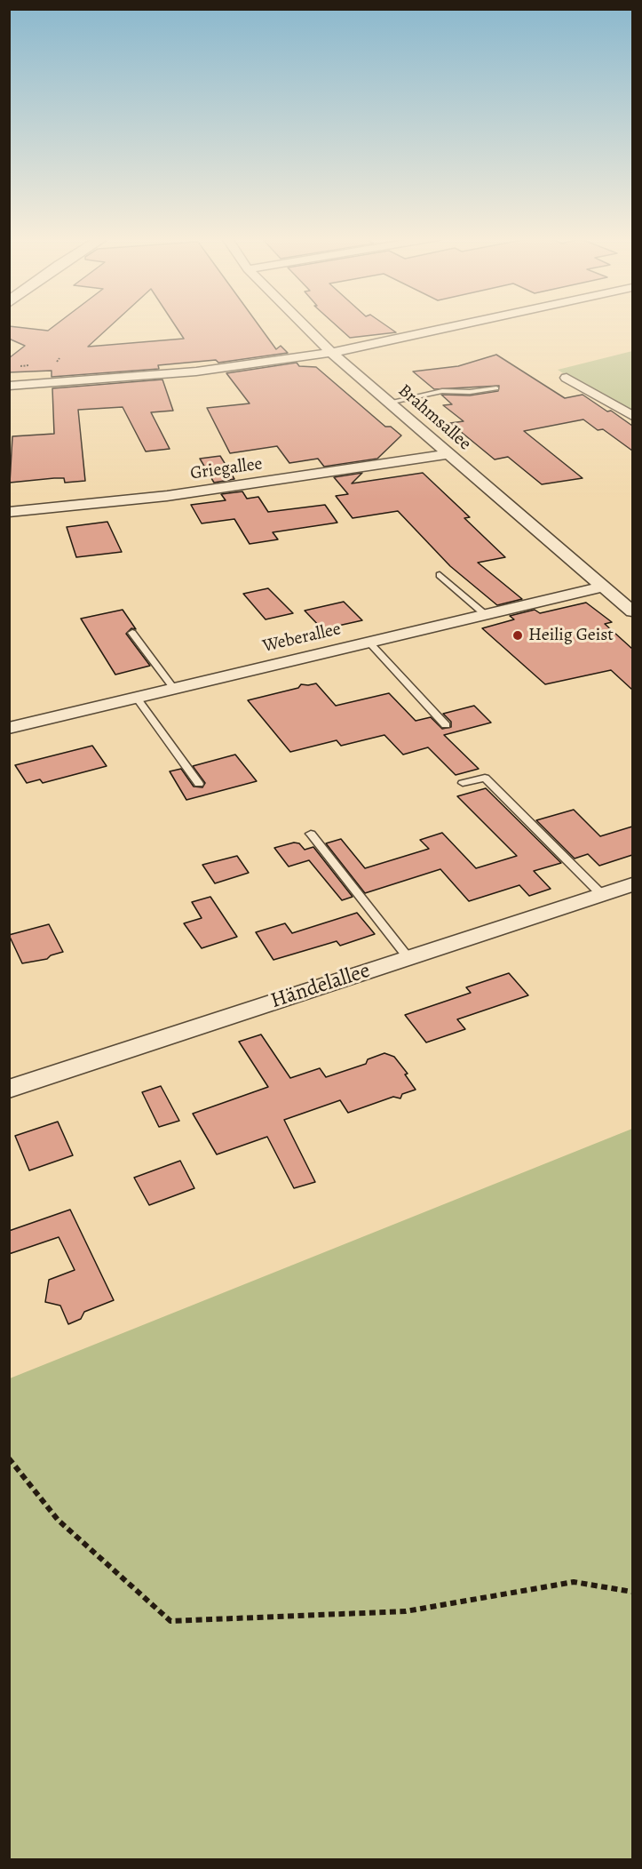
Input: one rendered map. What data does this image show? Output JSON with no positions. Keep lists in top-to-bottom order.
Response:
{
  "streets": {
    "street": [
      "Brahmsallee",
      "Griegallee",
      "Weberallee",
      "Händelallee"
    ]
  },
  "crossings": [
    ["Brahmsallee", "Griegallee"],
    ["Brahmsallee", "Weberallee"]
  ],
  "places": ["Heilig Geist"]
}
